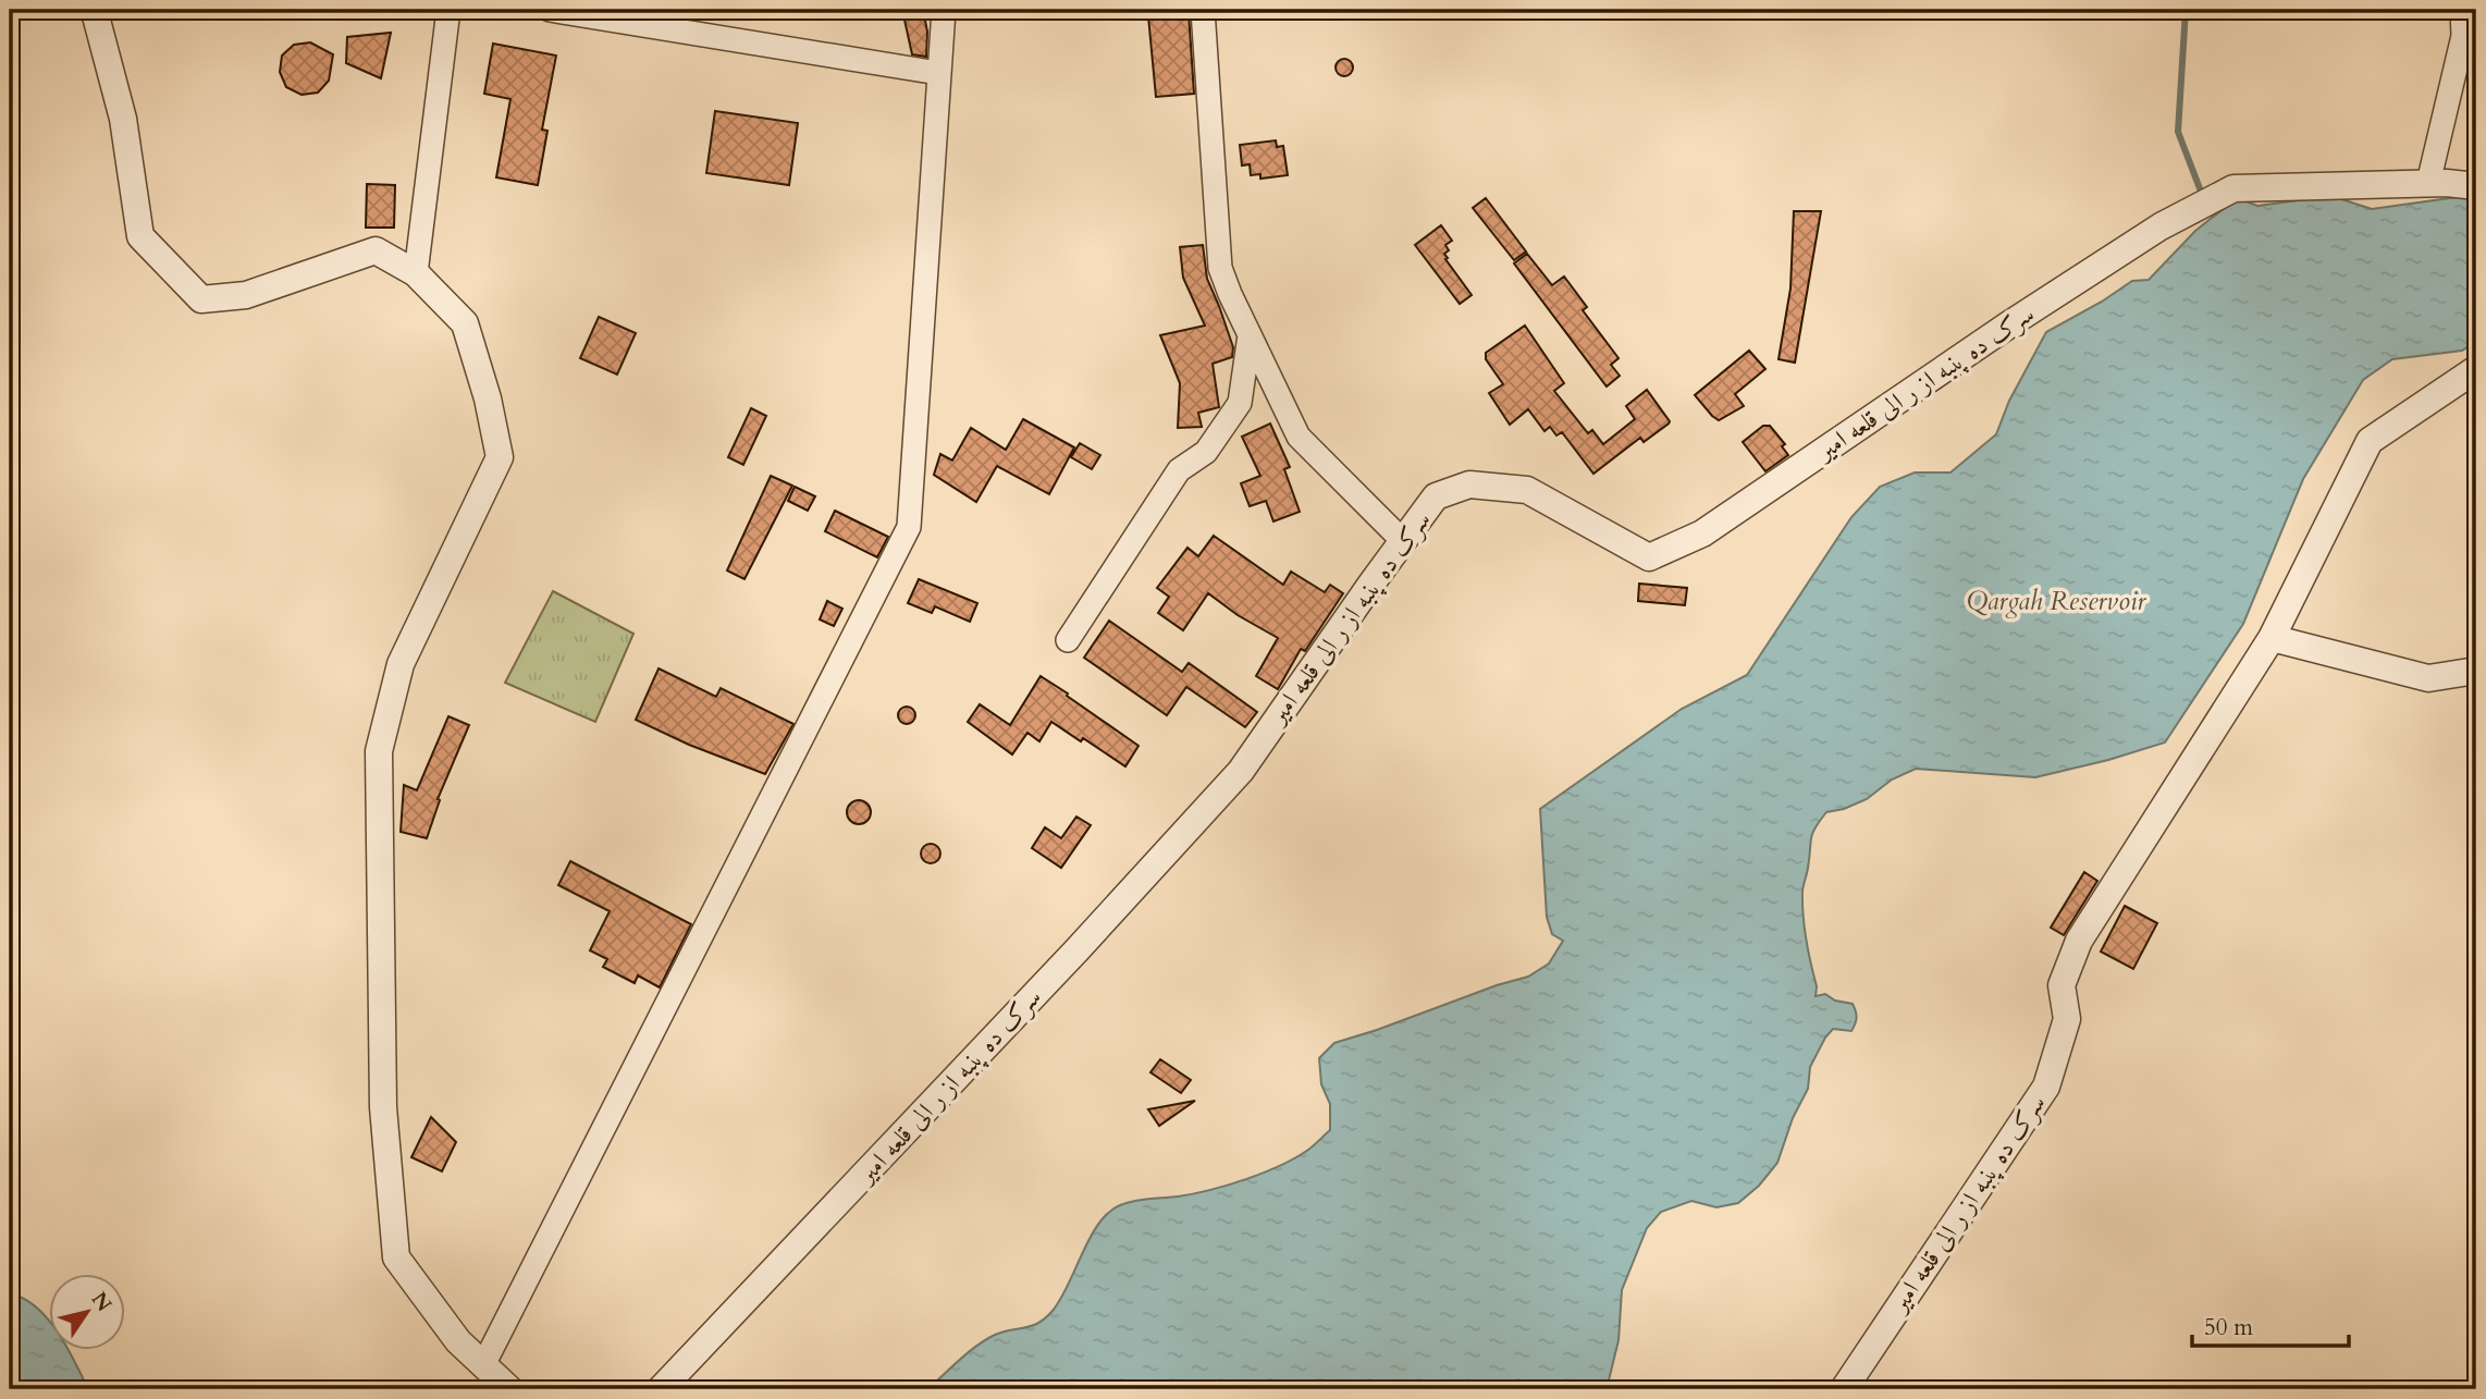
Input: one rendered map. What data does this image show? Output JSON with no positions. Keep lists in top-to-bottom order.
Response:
{
  "streets": {
    "street": ["سرک ده پنبه از ر الی قلعه امیر"]
  },
  "water": ["Qargah Reservoir"],
  "scale_bar": "50 m",
  "north": "top right"
}
